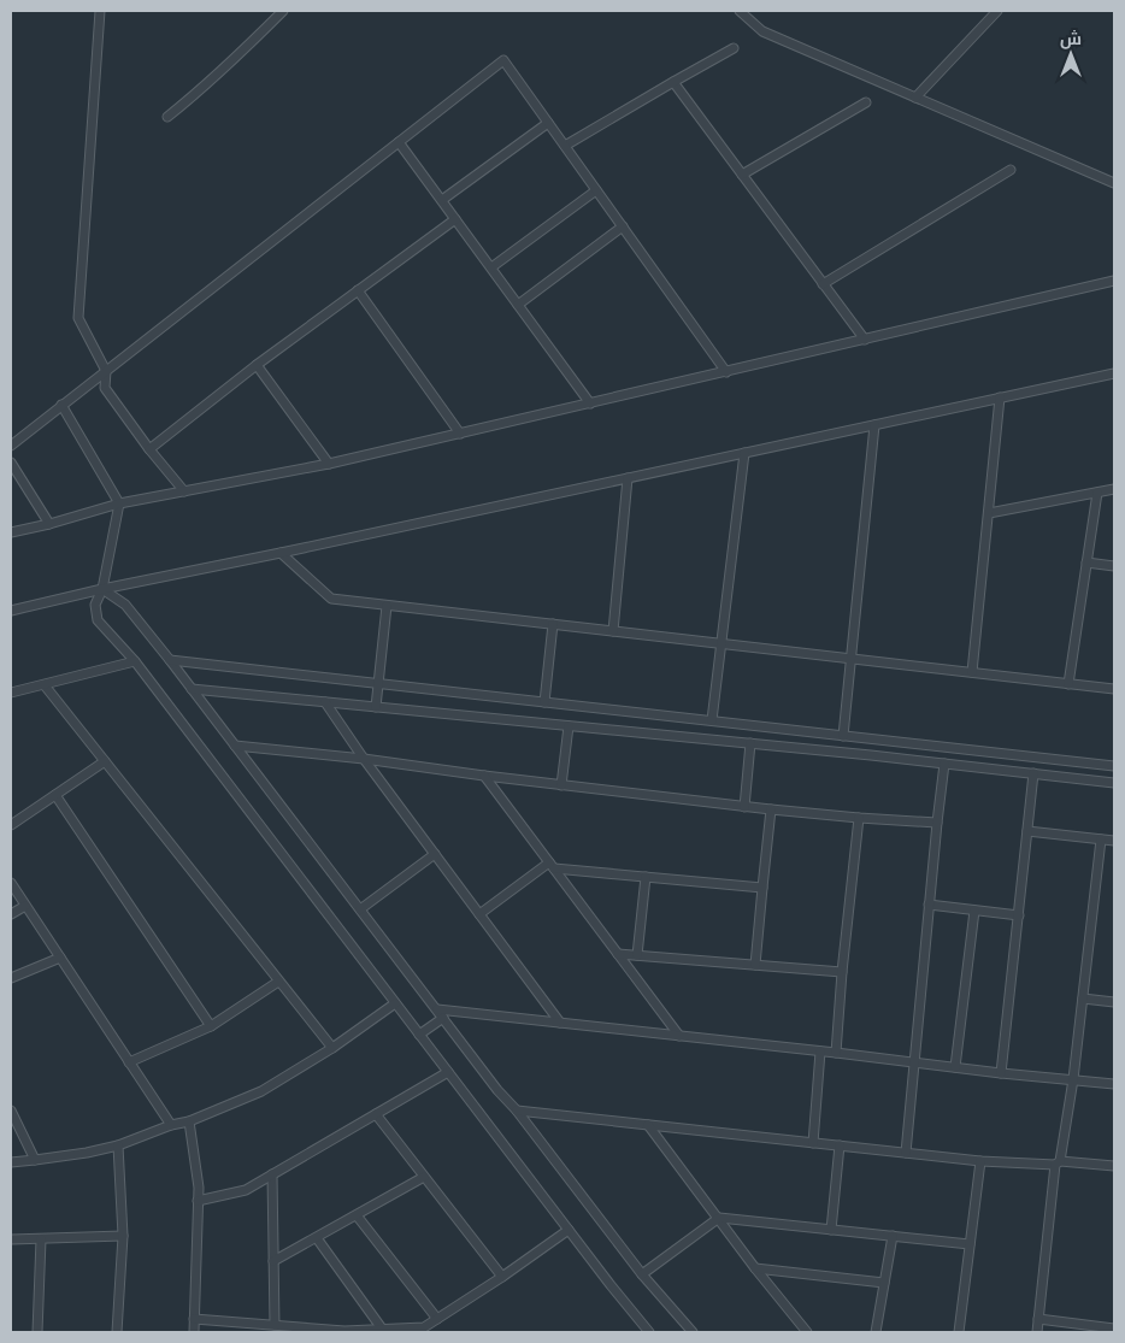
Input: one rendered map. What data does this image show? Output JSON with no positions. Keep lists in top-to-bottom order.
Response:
{
  "north": "top"
}
